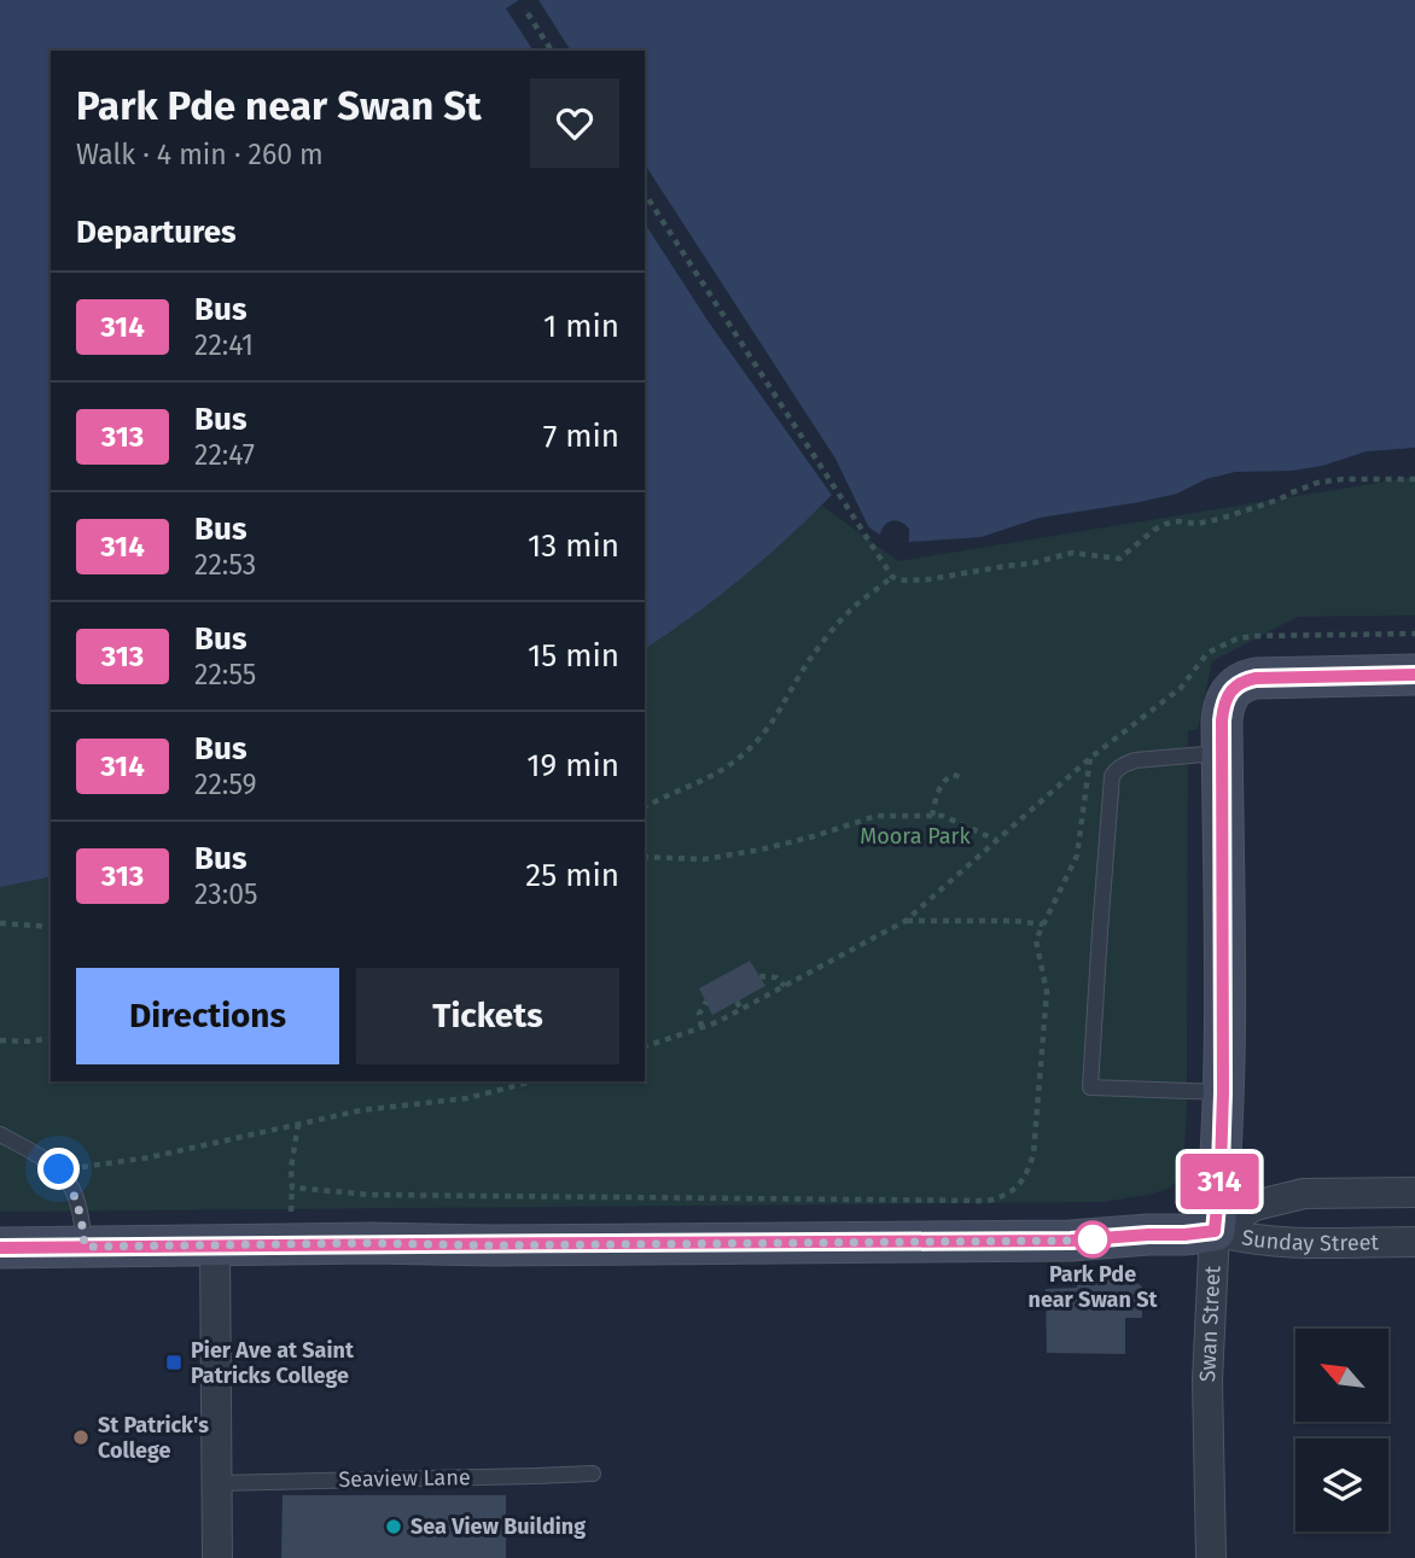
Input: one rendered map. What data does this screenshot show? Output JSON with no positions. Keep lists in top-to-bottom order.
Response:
{
  "streets": {
    "street": ["Sunday Street", "Swan Street"],
    "lane": ["Seaview Lane"]
  },
  "crossings": [
    ["Sunday Street", "Swan Street"]
  ],
  "parks": ["Moora Park"],
  "places": {
    "other": ["Park Pde near Swan St", "St Patrick's College", "Sea View Building"],
    "transit": ["Pier Ave at Saint Patricks College"]
  },
  "lines": ["bus line 314"],
  "north": "top left",
  "page": {
    "on_map": "314",
    "heading": [
      ["Park Pde near Swan St", "Walk · 4 min · 260 m"],
      "Departures"
    ],
    "list": [
      {
        "mark": "314",
        "name": "Bus",
        "note": "22:41",
        "value": "1 min"
      },
      {
        "mark": "313",
        "name": "Bus",
        "note": "22:47",
        "value": "7 min"
      },
      {
        "mark": "314",
        "name": "Bus",
        "note": "22:53",
        "value": "13 min"
      },
      {
        "mark": "313",
        "name": "Bus",
        "note": "22:55",
        "value": "15 min"
      },
      {
        "mark": "314",
        "name": "Bus",
        "note": "22:59",
        "value": "19 min"
      },
      {
        "mark": "313",
        "name": "Bus",
        "note": "23:05",
        "value": "25 min"
      }
    ],
    "buttons": ["Directions", "Tickets"]
  }
}
